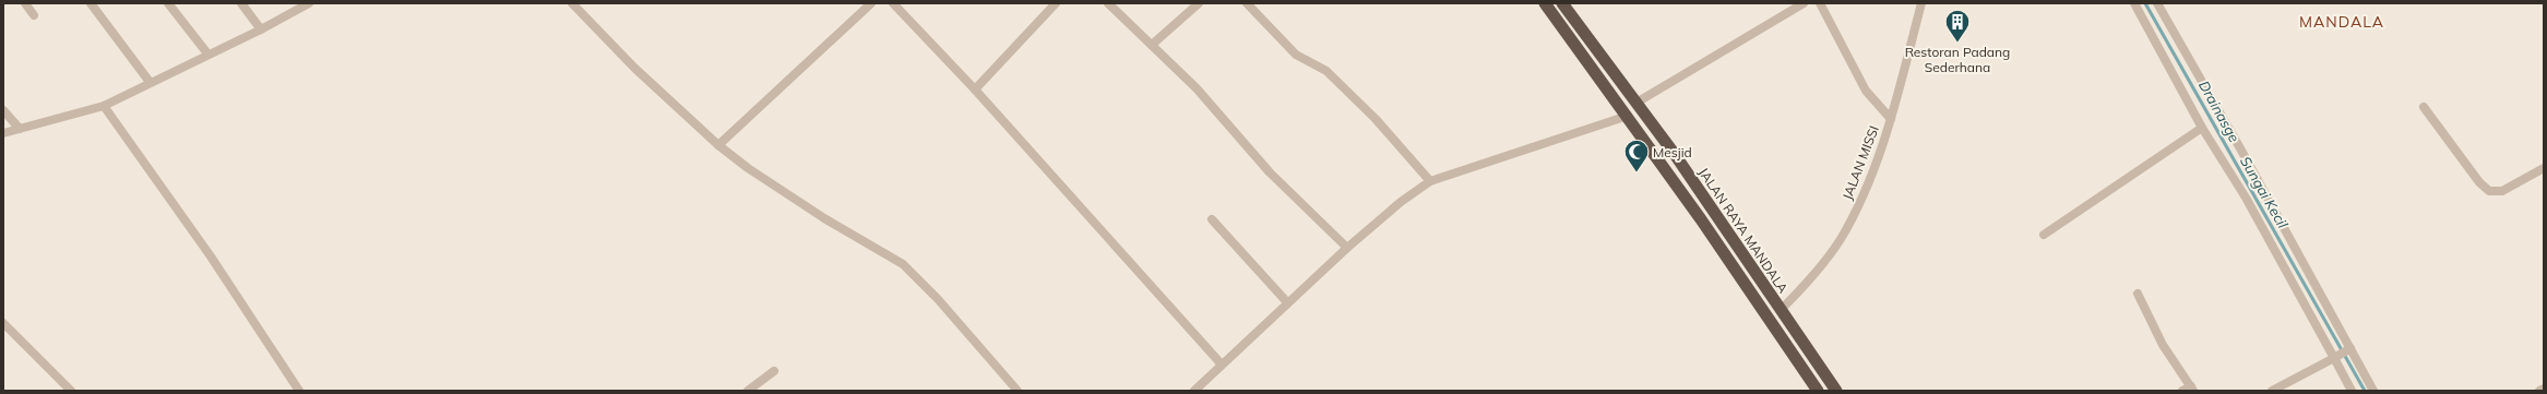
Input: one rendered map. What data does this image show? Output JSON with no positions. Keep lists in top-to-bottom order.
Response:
{
  "streets": {
    "highway": ["JALAN RAYA MANDALA"],
    "street": ["JALAN MISSI"]
  },
  "crossings": [
    ["JALAN MISSI", "JALAN RAYA MANDALA"]
  ],
  "districts": ["MANDALA"],
  "water": ["Drainasge", "Sungai Kecil"],
  "places": {
    "building": ["Restoran Padang Sederhana"],
    "mosque": ["Mesjid"]
  }
}
